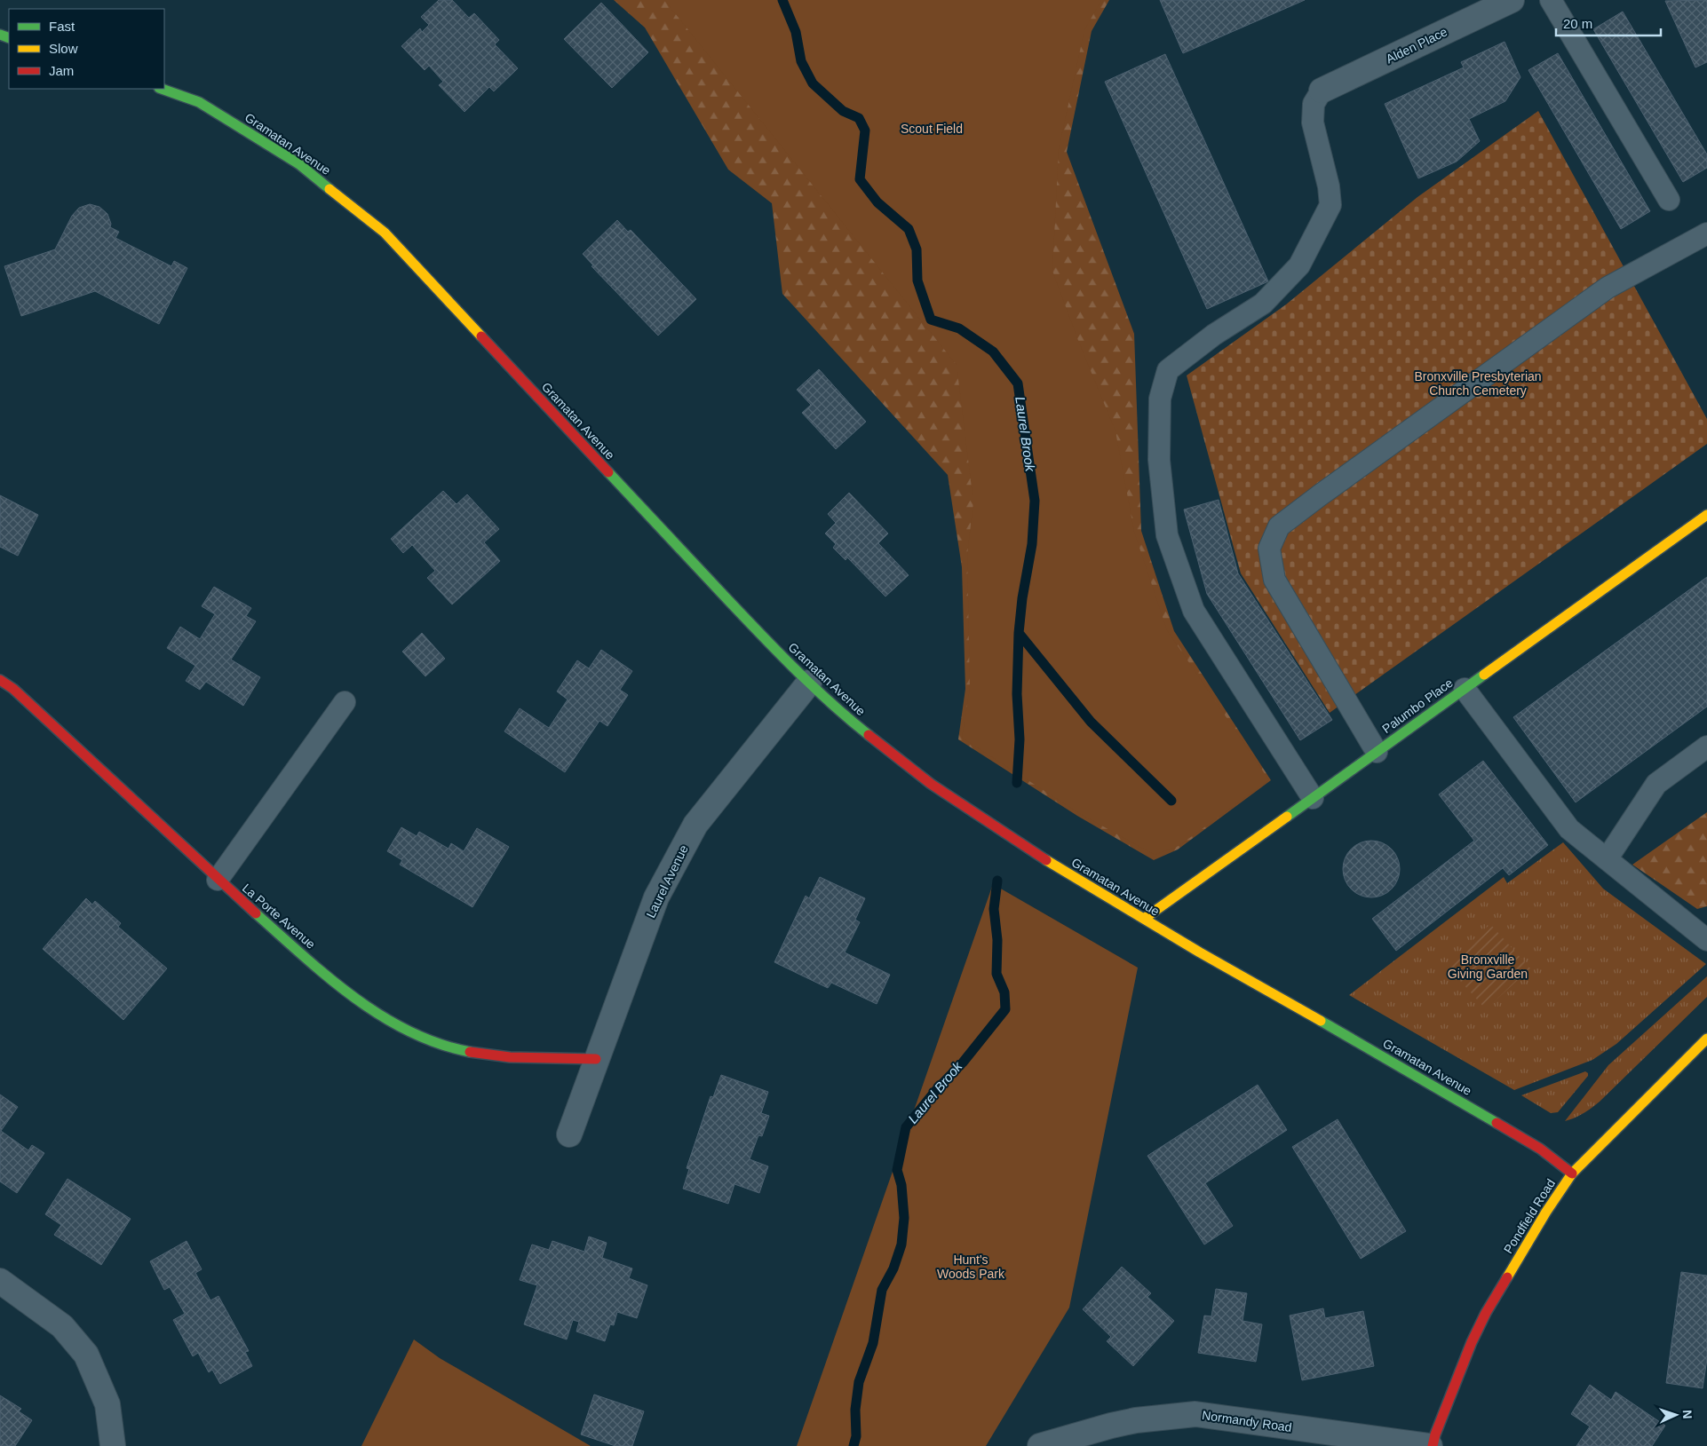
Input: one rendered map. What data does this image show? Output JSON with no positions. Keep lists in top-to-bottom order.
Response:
{
  "streets": {
    "street": [
      "Alden Place",
      "Gramatan Avenue",
      "Palumbo Place",
      "Laurel Avenue",
      "La Porte Avenue",
      "Pondfield Road",
      "Normandy Road"
    ]
  },
  "crossings": [
    ["Gramatan Avenue", "Palumbo Place"],
    ["Gramatan Avenue", "Laurel Avenue"],
    ["Gramatan Avenue", "Pondfield Road"],
    ["Laurel Avenue", "La Porte Avenue"],
    ["Pondfield Road", "Normandy Road"]
  ],
  "water": ["Laurel Brook"],
  "parks": [
    "Scout Field",
    "Bronxville Presbyterian Church Cemetery",
    "Bronxville Giving Garden",
    "Hunt's Woods Park"
  ],
  "legend": ["Fast", "Slow", "Jam"],
  "scale_bar": "20 m",
  "north": "right"
}
